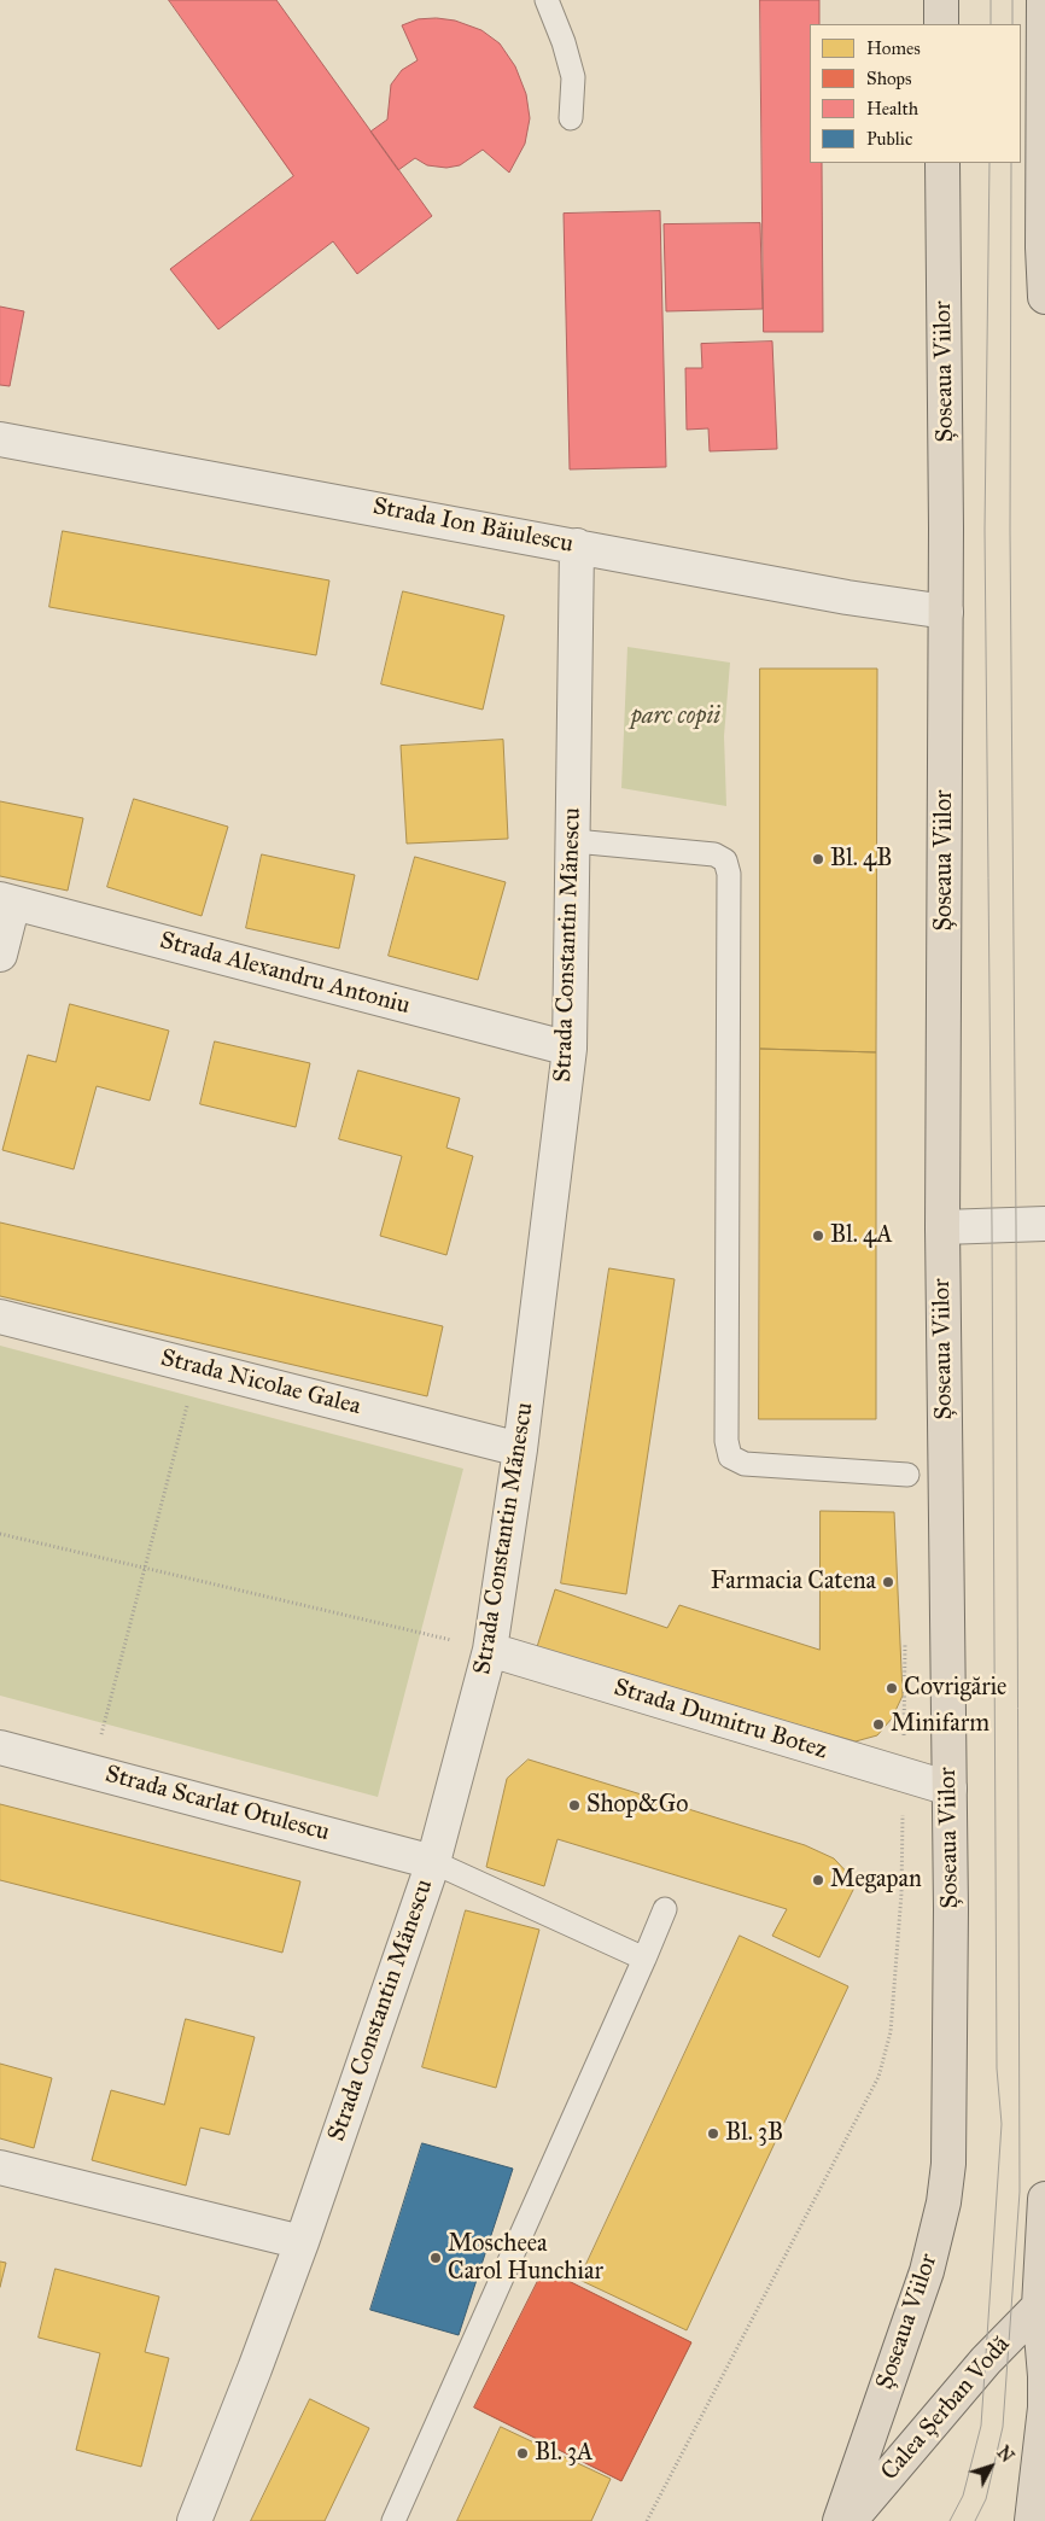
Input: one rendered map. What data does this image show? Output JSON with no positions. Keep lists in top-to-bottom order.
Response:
{
  "streets": {
    "main road": ["Șoseaua Viilor", "Calea Șerban Vodă"],
    "street": [
      "Strada Ion Băiulescu",
      "Strada Constantin Mănescu",
      "Strada Alexandru Antoniu",
      "Strada Nicolae Galea",
      "Strada Dumitru Botez",
      "Strada Scarlat Otulescu"
    ]
  },
  "crossings": [
    ["Șoseaua Viilor", "Strada Ion Băiulescu"],
    ["Șoseaua Viilor", "Strada Dumitru Botez"],
    ["Strada Ion Băiulescu", "Strada Constantin Mănescu"],
    ["Strada Constantin Mănescu", "Strada Alexandru Antoniu"],
    ["Strada Constantin Mănescu", "Strada Nicolae Galea"],
    ["Strada Constantin Mănescu", "Strada Dumitru Botez"],
    ["Strada Constantin Mănescu", "Strada Scarlat Otulescu"]
  ],
  "parks": ["parc copii"],
  "places": [
    "Bl. 4B",
    "Bl. 4A",
    "Farmacia Catena",
    "Covrigărie",
    "Minifarm",
    "Shop&Go",
    "Megapan",
    "Bl. 3B",
    "Moscheea Carol Hunchiar",
    "Bl. 3A"
  ],
  "legend": [
    "Homes",
    "Shops",
    "Health",
    "Public"
  ],
  "north": "top right"
}
